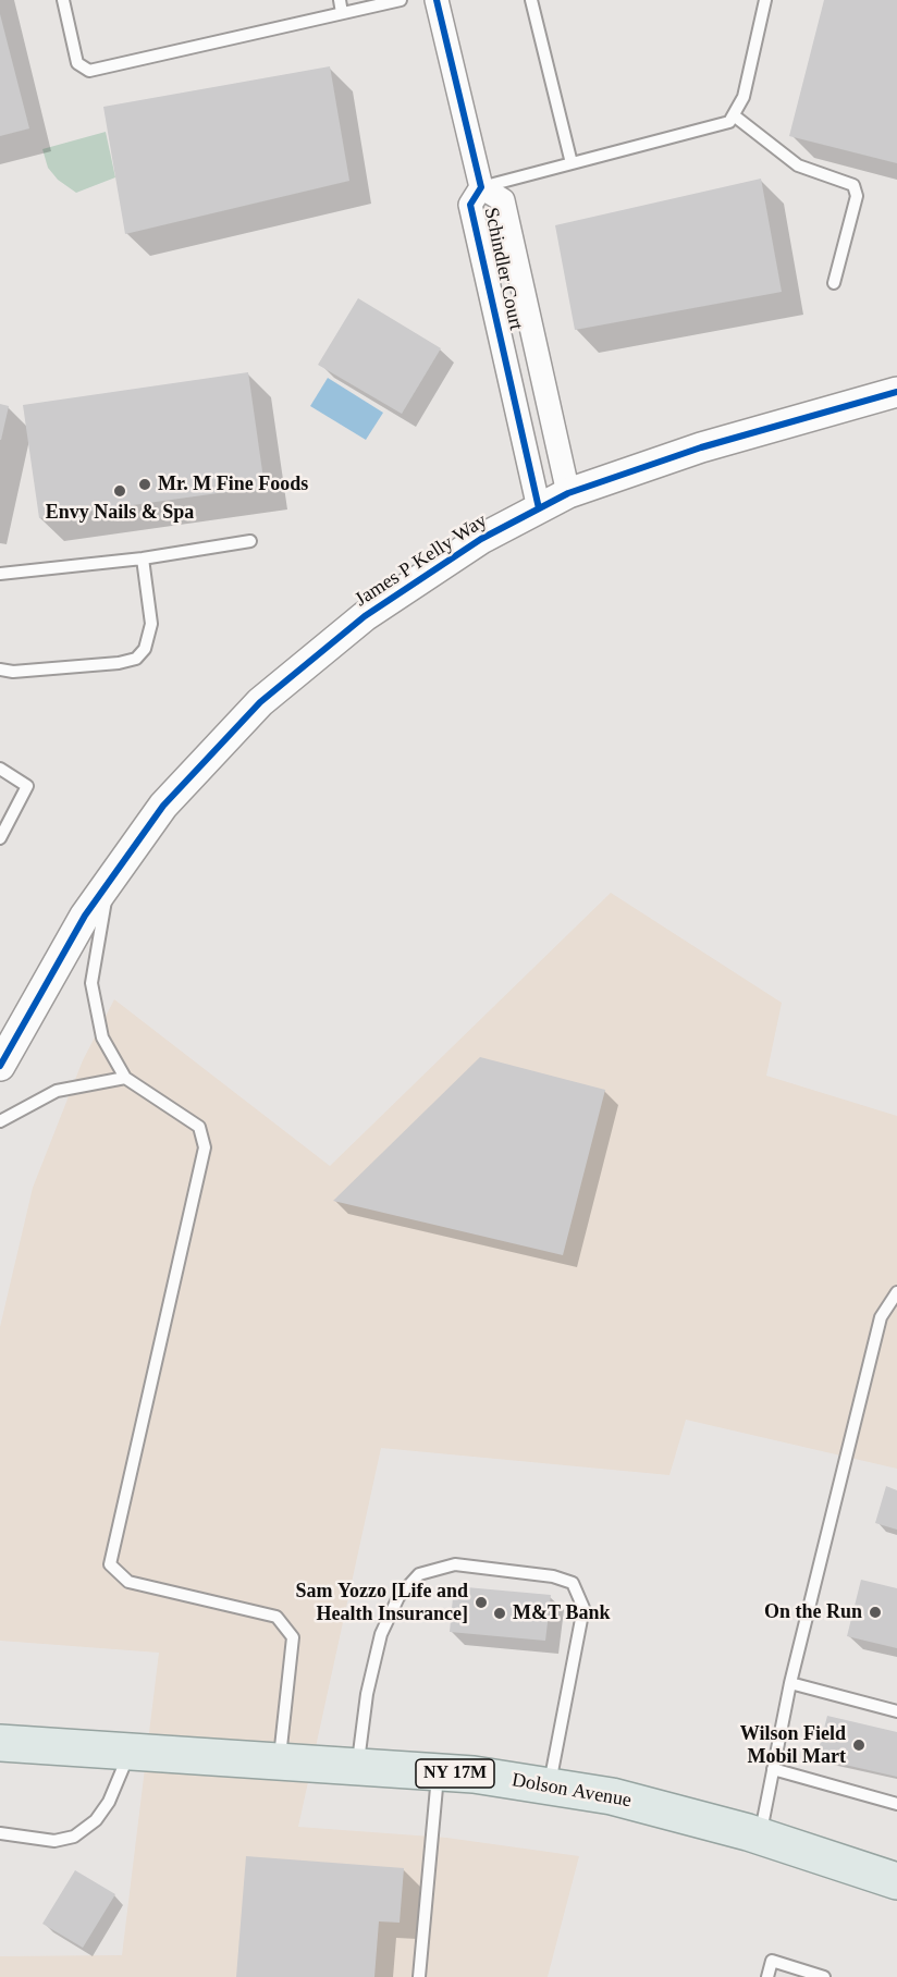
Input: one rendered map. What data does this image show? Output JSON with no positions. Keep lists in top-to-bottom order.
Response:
{
  "streets": {
    "main road": ["NY 17M", "Dolson Avenue"],
    "street": ["Schindler Court", "James P Kelly Way"]
  },
  "crossings": [
    ["Schindler Court", "James P Kelly Way"]
  ],
  "places": [
    "Mr. M Fine Foods",
    "Envy Nails & Spa",
    "Sam Yozzo [Life and Health Insurance]",
    "On the Run",
    "M&T Bank",
    "Wilson Field Mobil Mart"
  ]
}
